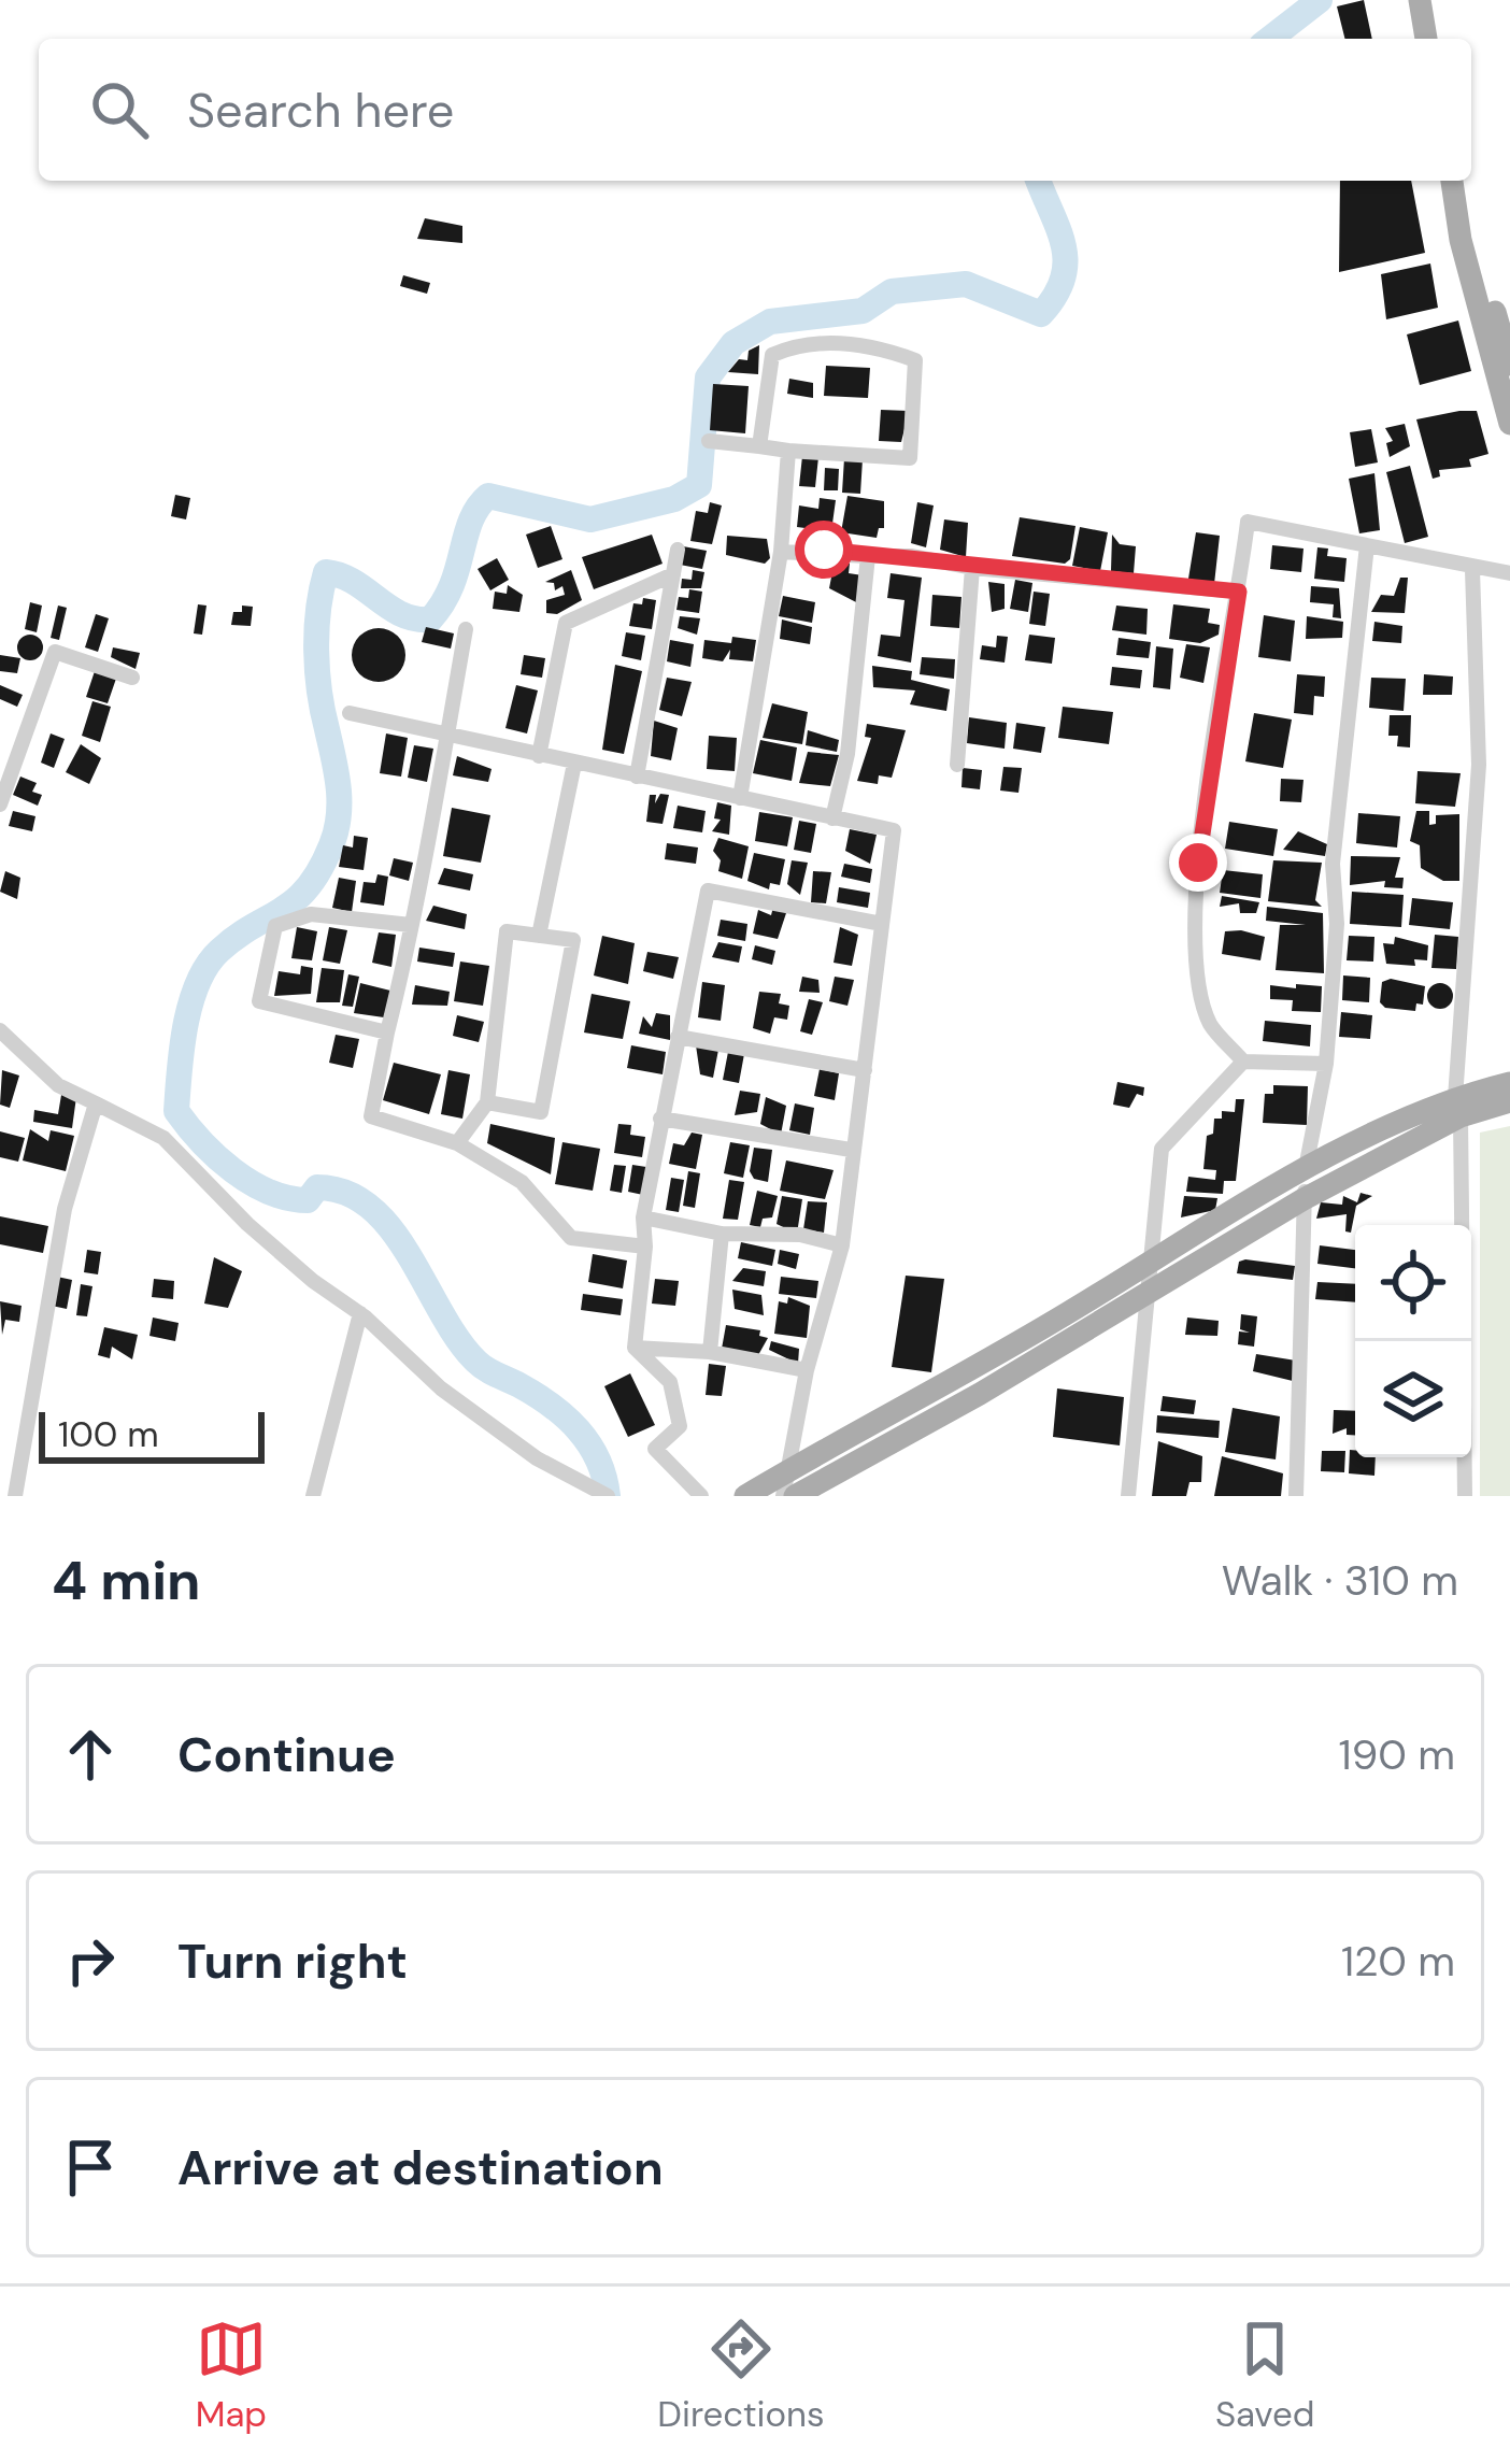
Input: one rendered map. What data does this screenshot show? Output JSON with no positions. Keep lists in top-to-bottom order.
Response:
{
  "scale_bar": "100 m",
  "page": {
    "search": "Search here",
    "scale": "100 m",
    "heading": ["4 min", "Walk · 310 m"],
    "list": [
      ["Continue", "190 m"],
      ["Turn right", "120 m"],
      "Arrive at destination"
    ],
    "nav": ["Map", "Directions", "Saved"]
  }
}
